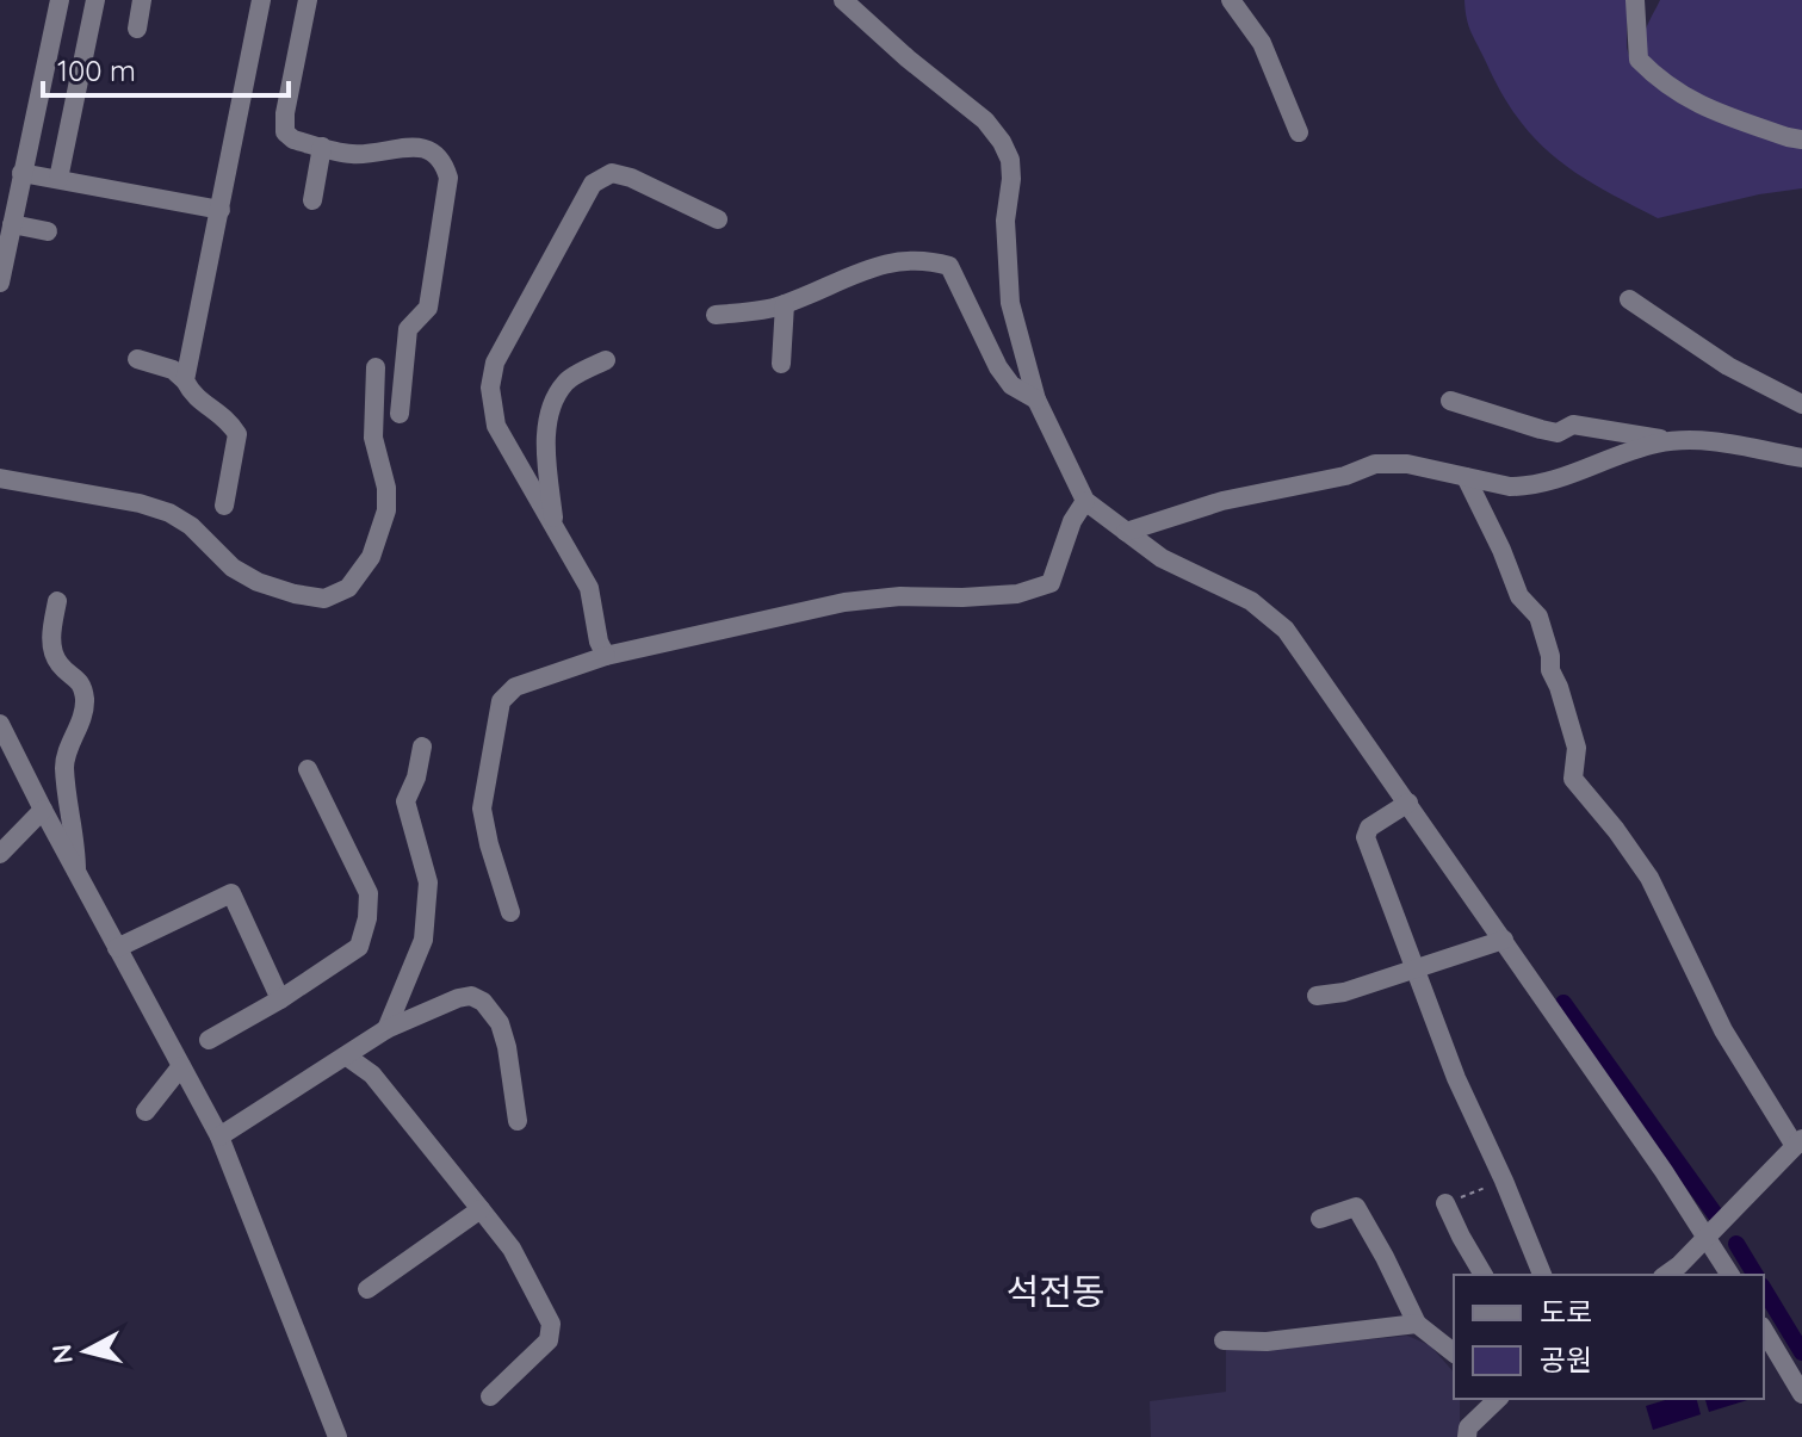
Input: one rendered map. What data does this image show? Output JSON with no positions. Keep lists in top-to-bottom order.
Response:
{
  "districts": ["석전동"],
  "legend": ["도로", "공원"],
  "scale_bar": "100 m",
  "north": "left"
}
